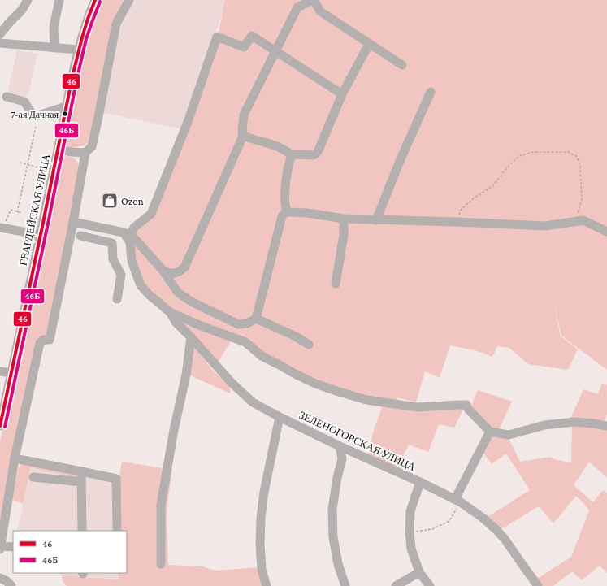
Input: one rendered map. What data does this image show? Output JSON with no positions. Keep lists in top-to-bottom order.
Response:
{
  "streets": {
    "street": ["ГВАРДЕЙСКАЯ УЛИЦА", "ЗЕЛЕНОГОРСКАЯ УЛИЦА"]
  },
  "places": {
    "other": ["7-ая Дачная"],
    "shop": ["Ozon"]
  },
  "lines": ["transit line 46", "transit line 46Б"],
  "legend": ["46", "46Б"]
}
